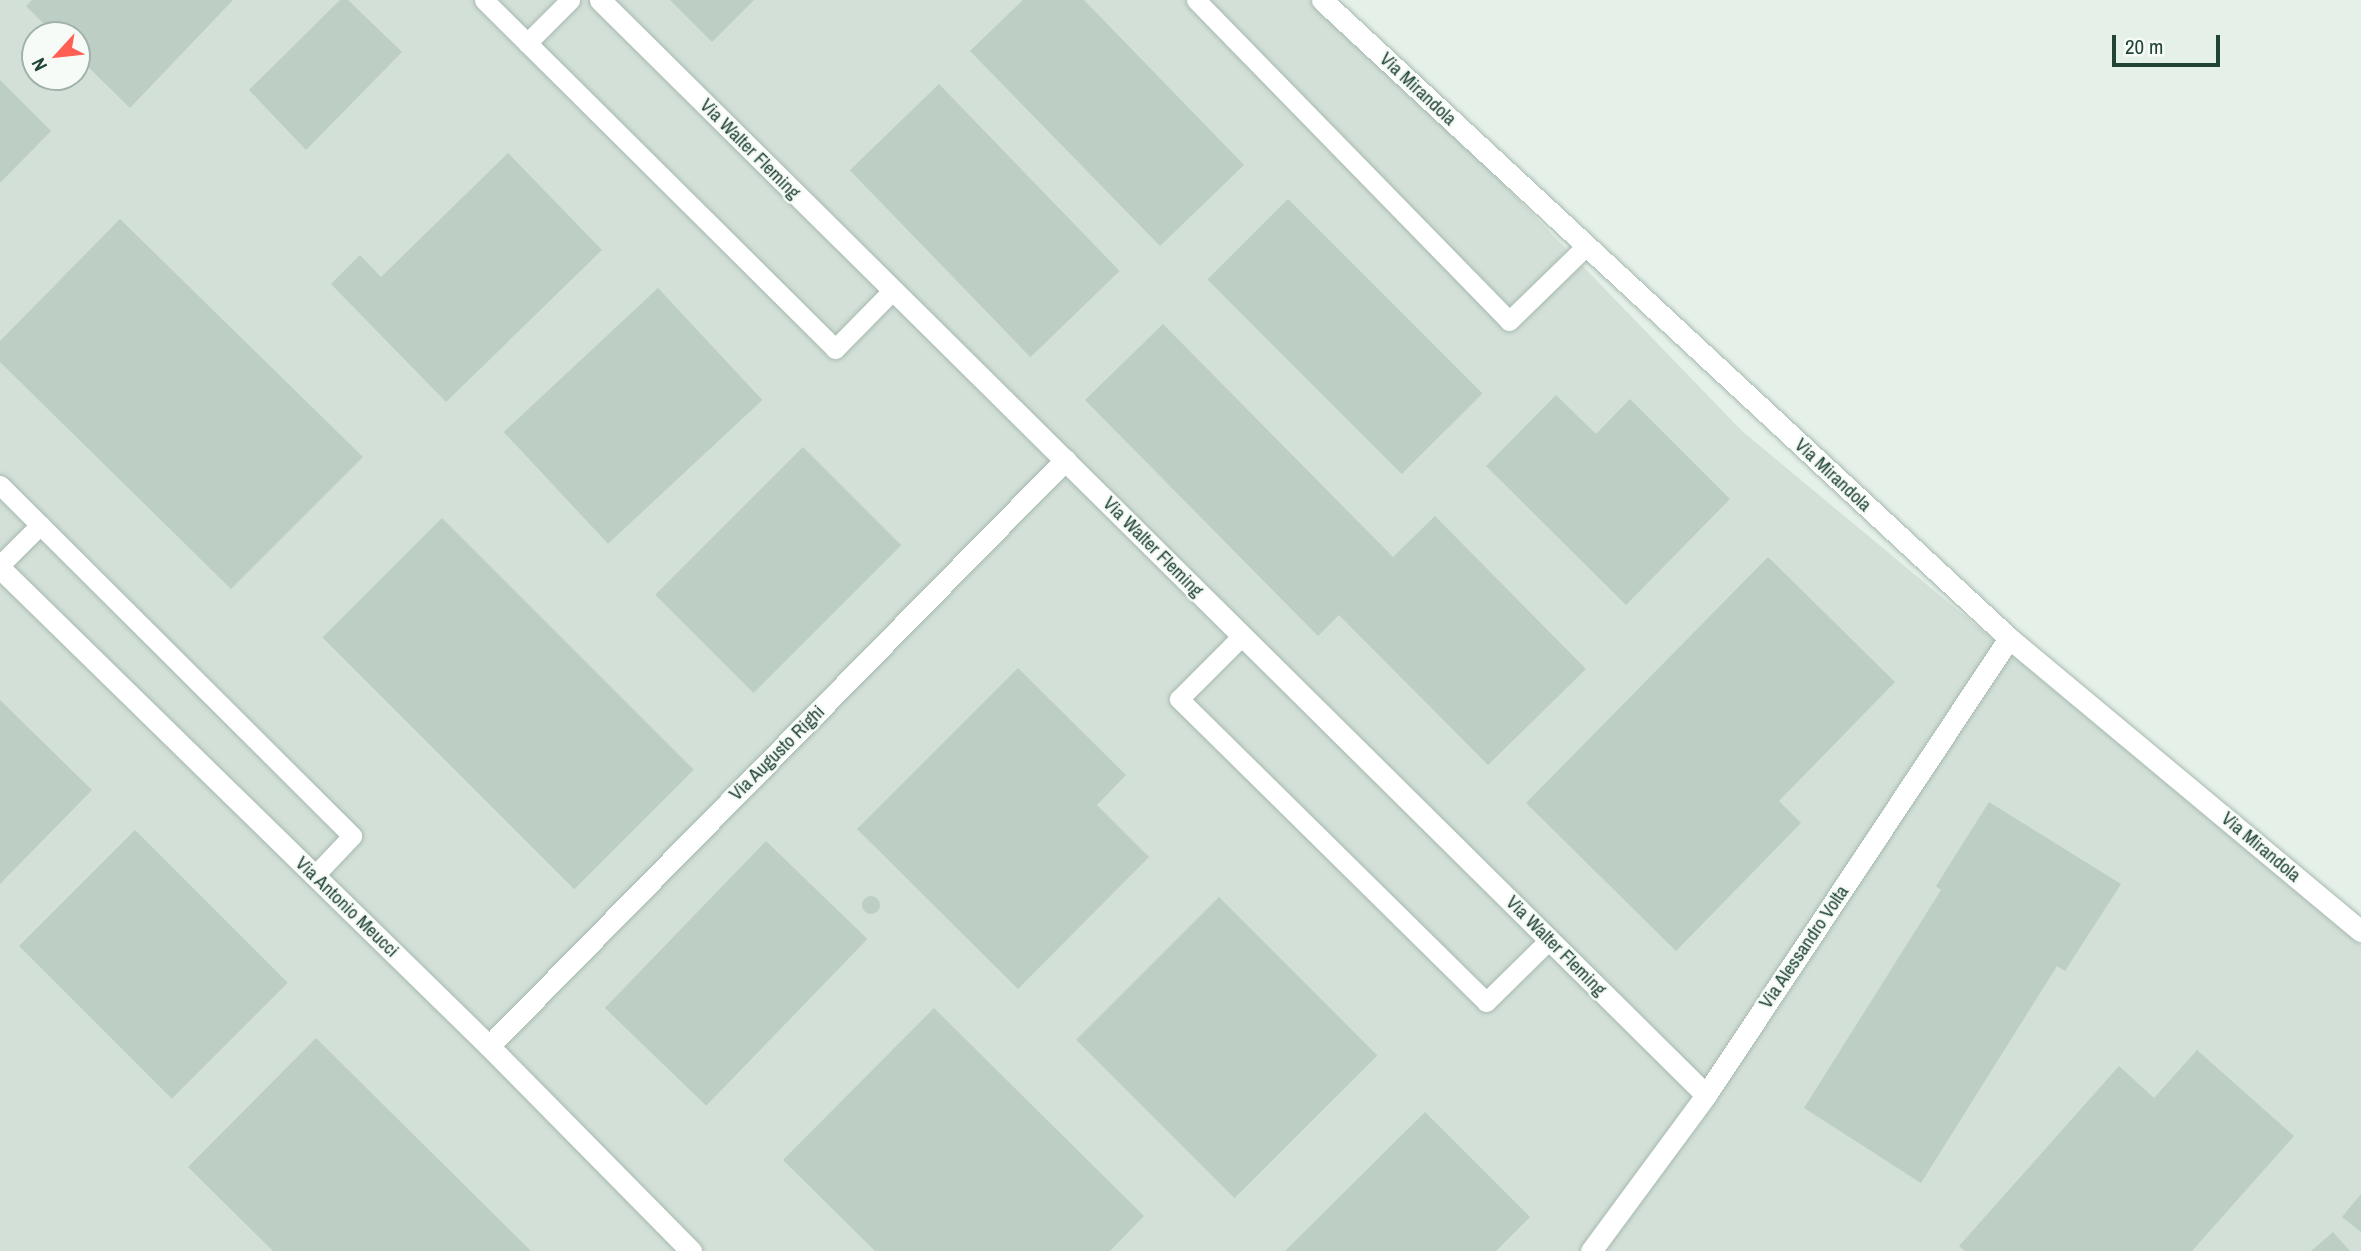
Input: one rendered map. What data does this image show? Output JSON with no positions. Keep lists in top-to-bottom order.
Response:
{
  "streets": {
    "street": [
      "Via Mirandola",
      "Via Walter Fleming",
      "Via Augusto Righi",
      "Via Antonio Meucci",
      "Via Alessandro Volta"
    ]
  },
  "crossings": [
    ["Via Mirandola", "Via Alessandro Volta"],
    ["Via Walter Fleming", "Via Augusto Righi"],
    ["Via Walter Fleming", "Via Alessandro Volta"],
    ["Via Augusto Righi", "Via Antonio Meucci"]
  ],
  "scale_bar": "20 m",
  "north": "bottom left"
}
